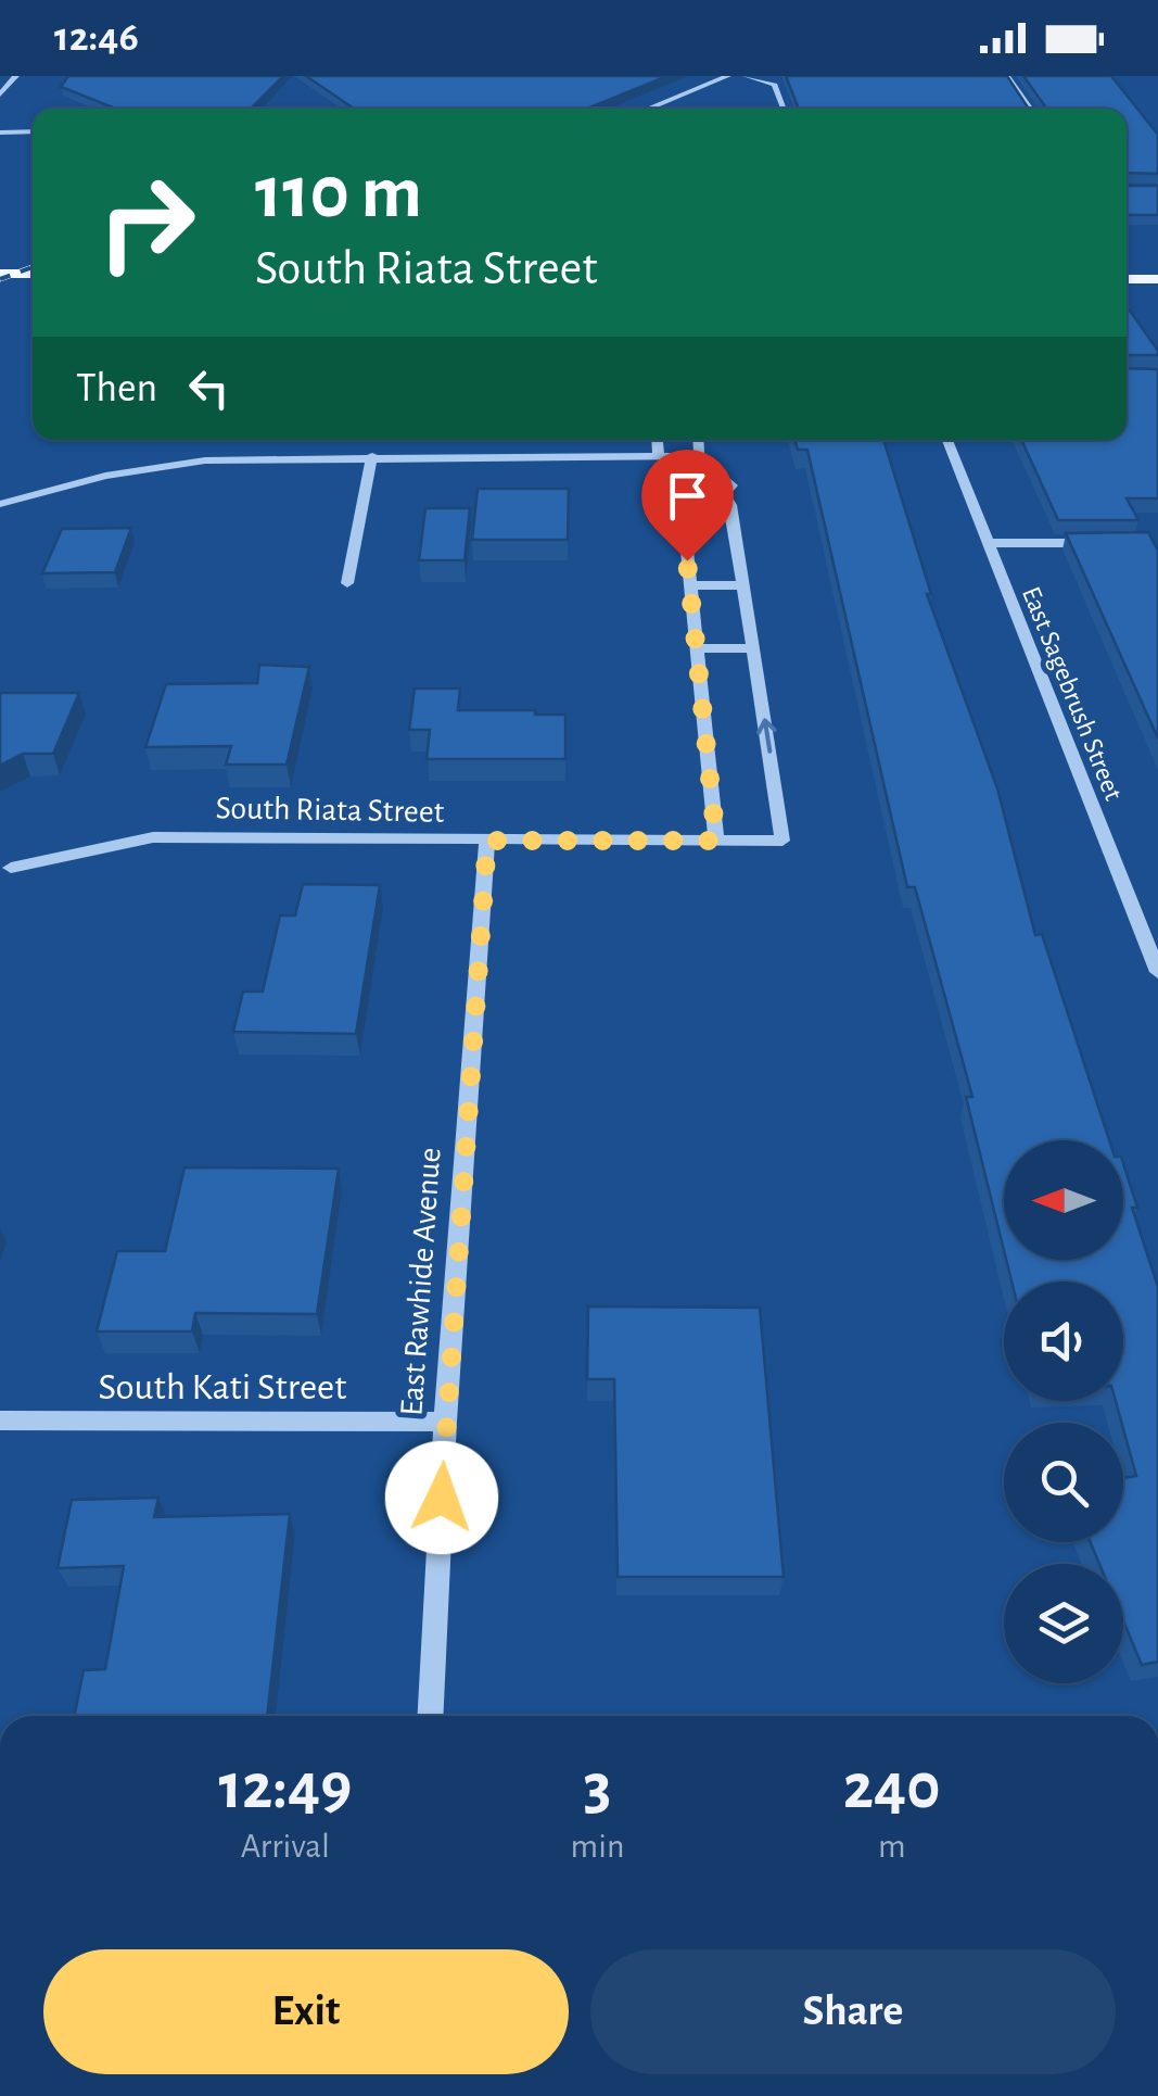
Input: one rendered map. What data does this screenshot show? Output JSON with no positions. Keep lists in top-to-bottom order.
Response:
{
  "streets": {
    "street": [
      "East Sagebrush Street",
      "South Riata Street",
      "East Rawhide Avenue",
      "South Kati Street"
    ]
  },
  "crossings": [
    ["South Riata Street", "East Rawhide Avenue"],
    ["East Rawhide Avenue", "South Kati Street"]
  ],
  "north": "left",
  "page": {
    "status": "12:46",
    "turn": ["110 m", "South Riata Street"],
    "then": "Then",
    "eta": [
      "12:49",
      "Arrival",
      "3",
      "min",
      "240",
      "m"
    ],
    "buttons": ["Exit", "Share"]
  }
}
